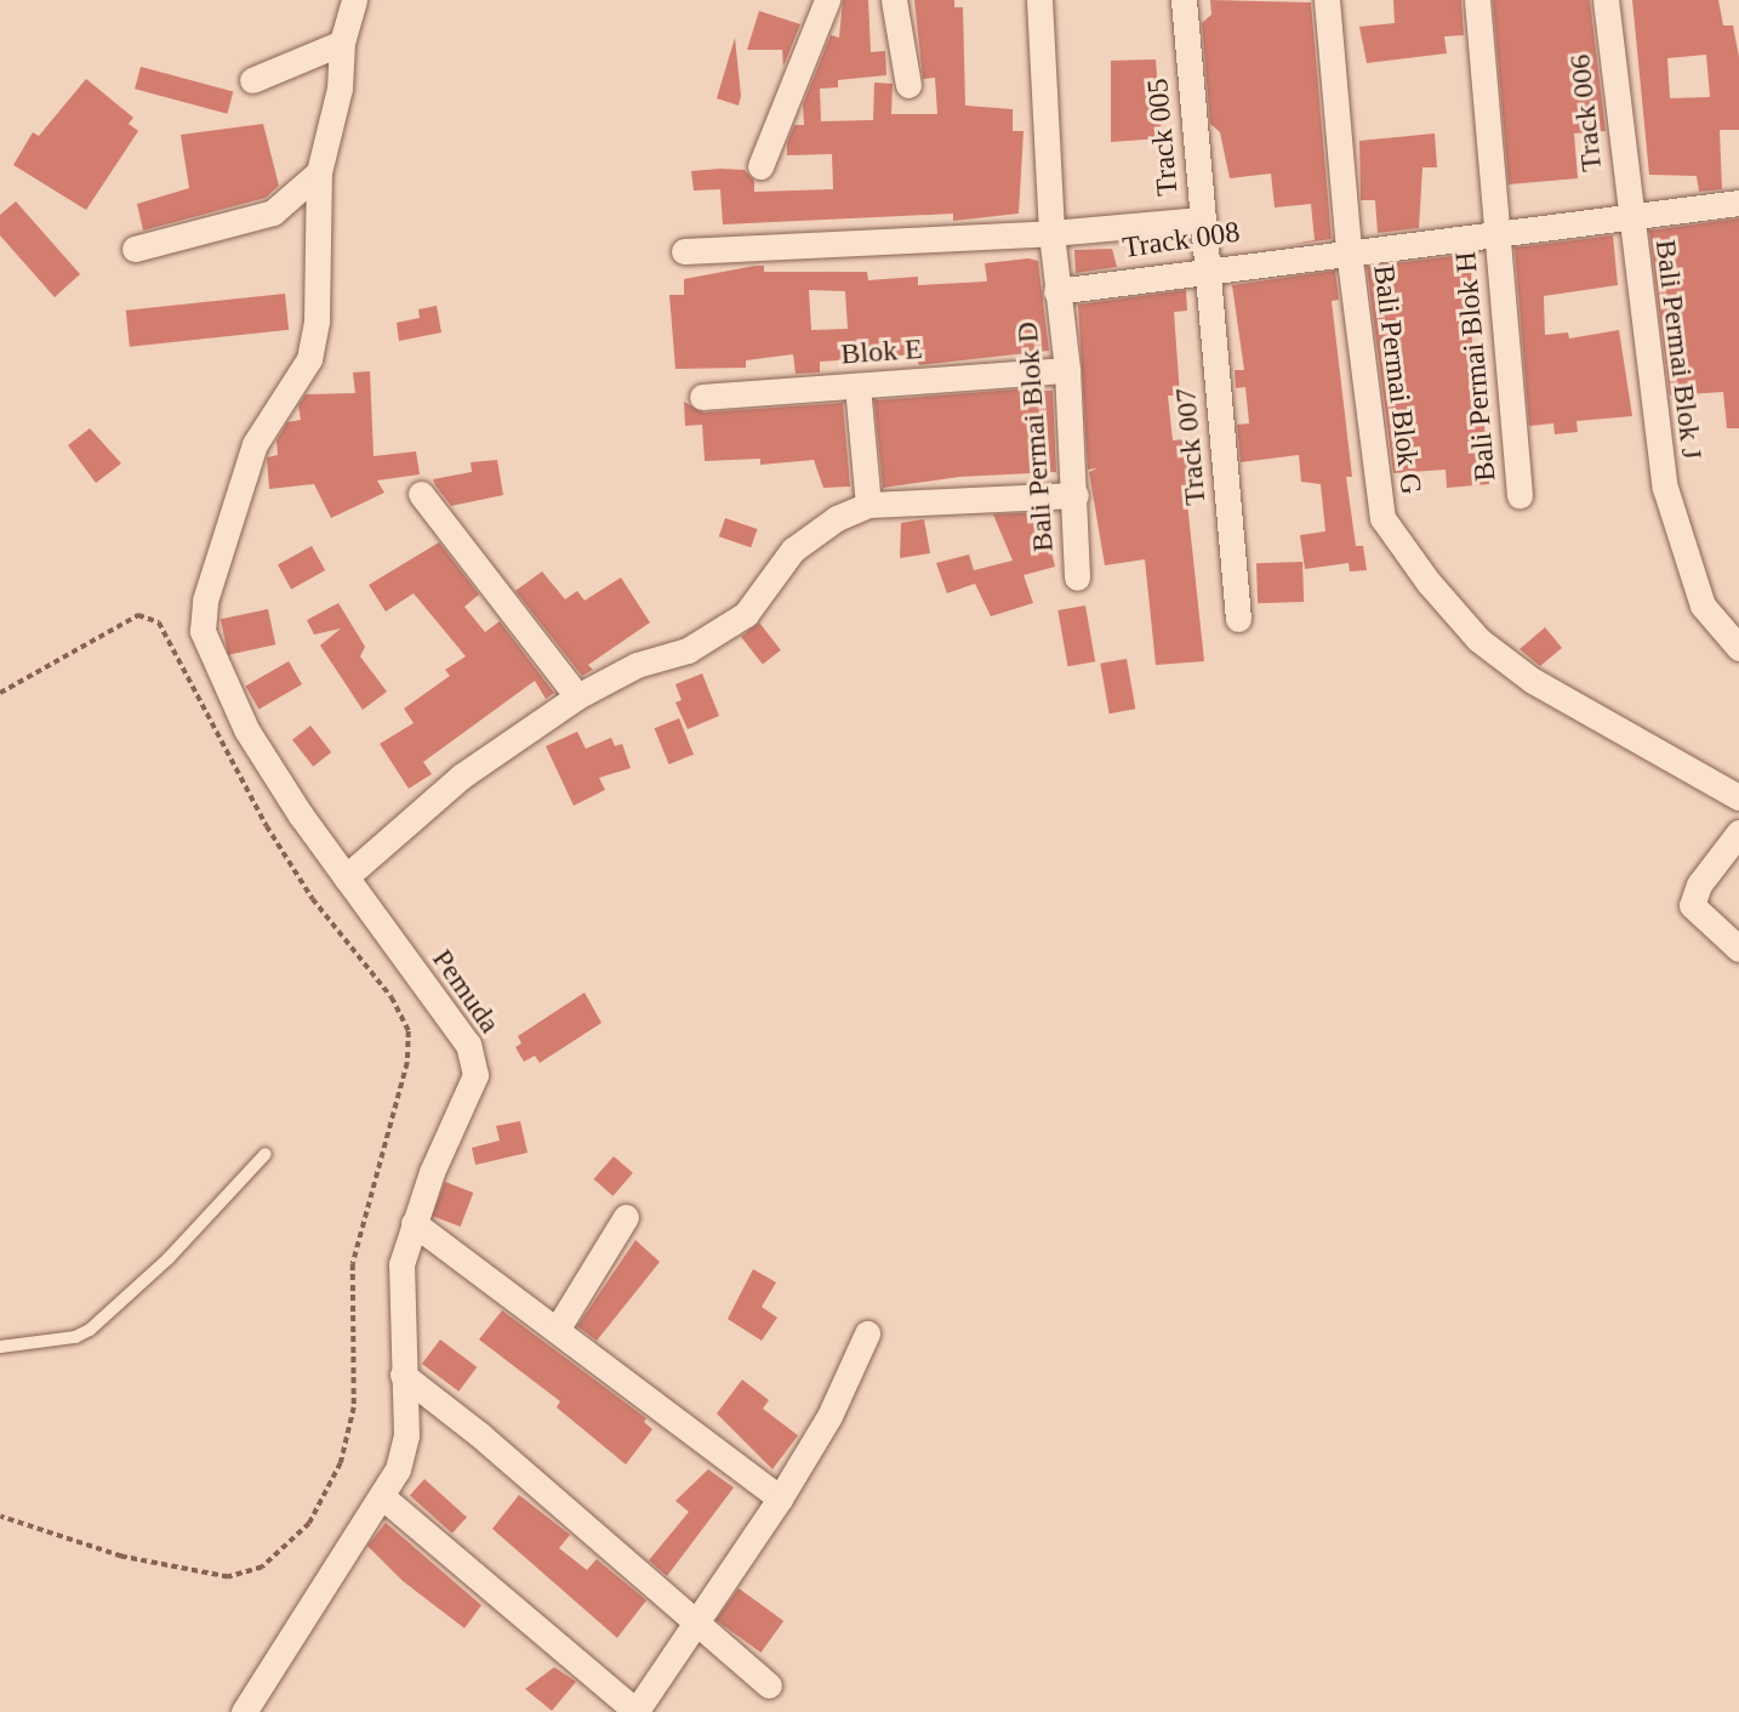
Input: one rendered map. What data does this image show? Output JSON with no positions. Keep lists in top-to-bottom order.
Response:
{
  "streets": {
    "street": [
      "Track 006",
      "Track 005",
      "Track 008",
      "Bali Permai Blok J",
      "Blok E",
      "Bali Permai Blok H",
      "Bali Permai Blok G",
      "Bali Permai Blok D",
      "Track 007",
      "Pemuda"
    ]
  },
  "crossings": [
    ["Track 006", "Track 008"],
    ["Track 006", "Bali Permai Blok J"],
    ["Track 005", "Track 008"],
    ["Track 005", "Track 007"],
    ["Track 008", "Bali Permai Blok J"],
    ["Track 008", "Bali Permai Blok H"],
    ["Track 008", "Bali Permai Blok G"],
    ["Track 008", "Bali Permai Blok D"],
    ["Track 008", "Track 007"],
    ["Blok E", "Bali Permai Blok D"]
  ]
}
